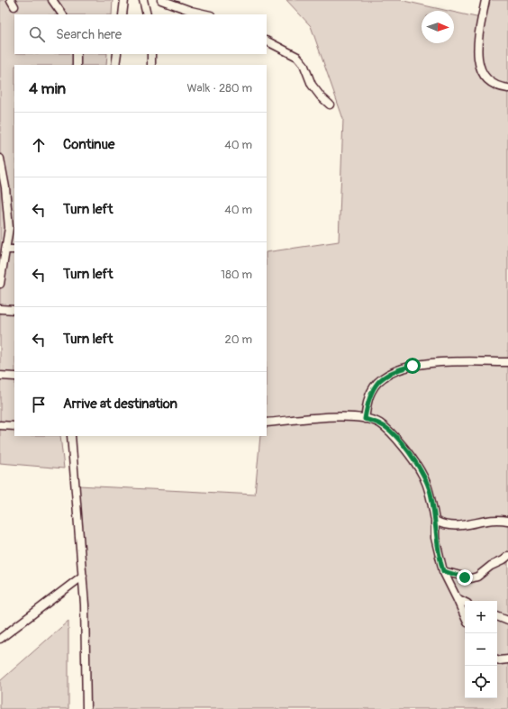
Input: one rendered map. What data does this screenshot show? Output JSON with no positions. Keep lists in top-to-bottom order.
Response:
{
  "north": "right",
  "page": {
    "search": "Search here",
    "heading": ["4 min", "Walk · 280 m"],
    "list": [
      ["Continue", "40 m"],
      ["Turn left", "40 m"],
      ["Turn left", "180 m"],
      ["Turn left", "20 m"],
      "Arrive at destination"
    ],
    "map_buttons": ["+", "−"]
  }
}
